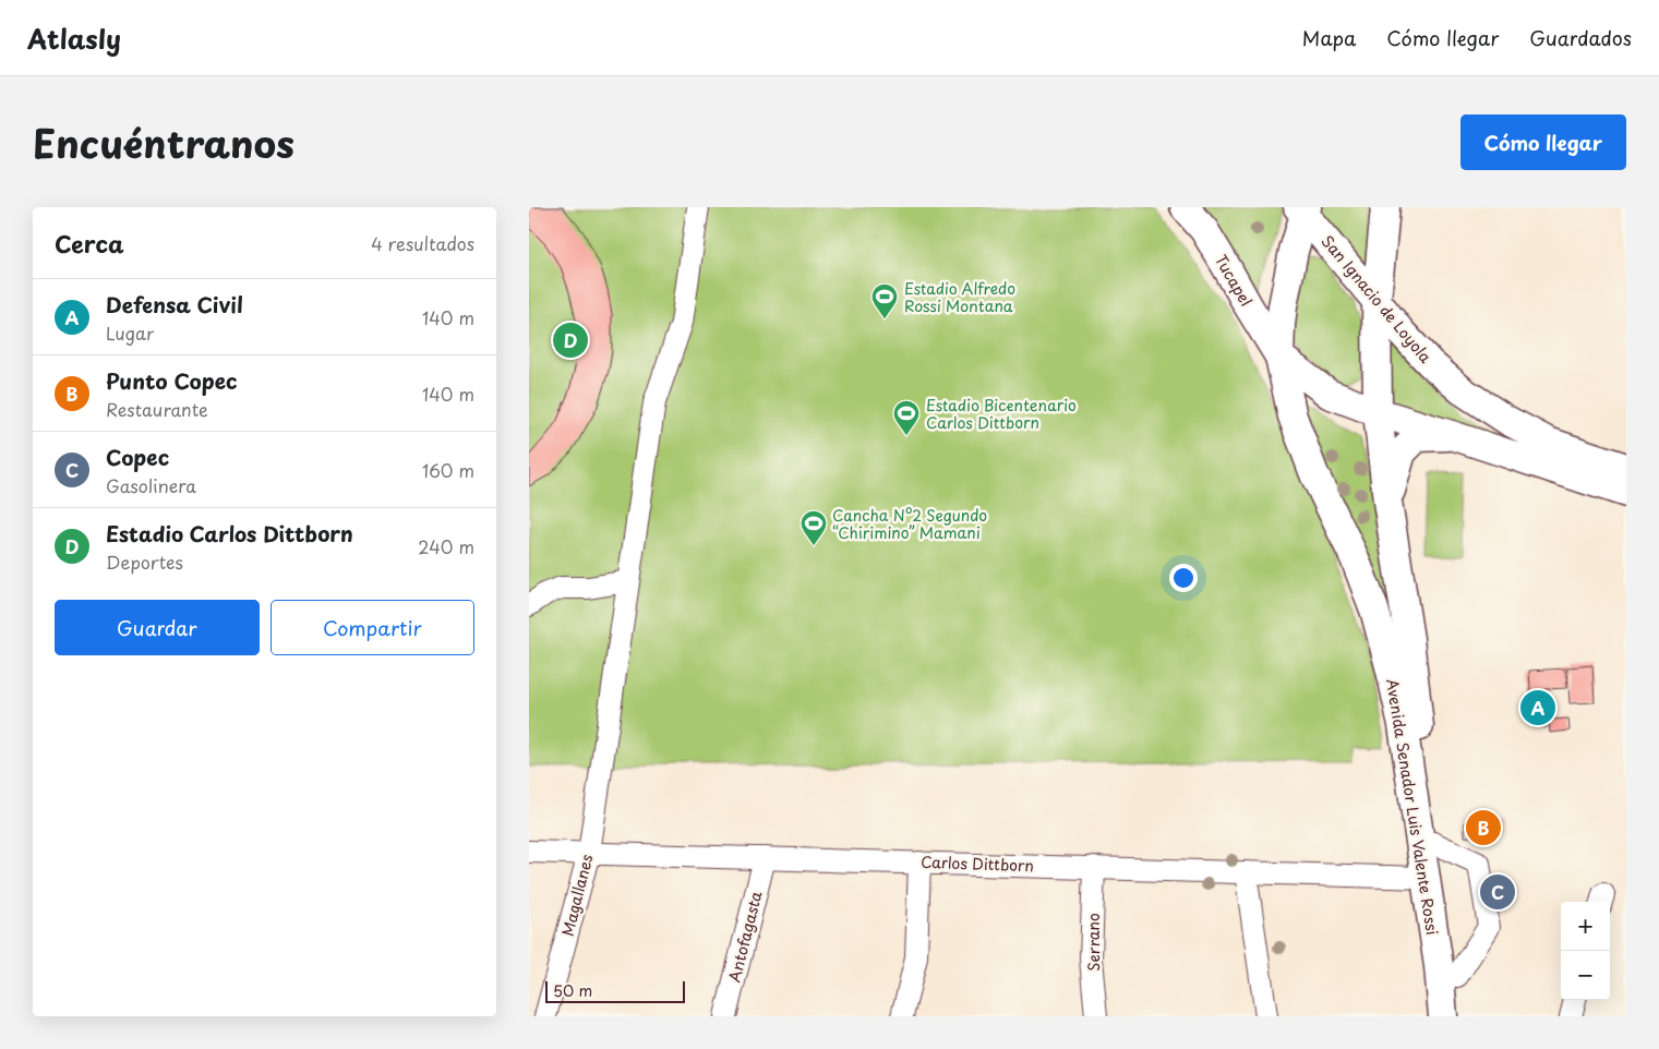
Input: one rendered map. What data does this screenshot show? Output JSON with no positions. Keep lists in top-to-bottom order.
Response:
{
  "streets": {
    "main road": ["Tucapel", "San Ignacio de Loyola", "Avenida Senador Luis Valente Rossi"],
    "street": [
      "Carlos Dittborn",
      "Magallanes",
      "Antofagasta",
      "Serrano"
    ]
  },
  "crossings": [
    ["Tucapel", "Avenida Senador Luis Valente Rossi"],
    ["San Ignacio de Loyola", "Avenida Senador Luis Valente Rossi"],
    ["Avenida Senador Luis Valente Rossi", "Carlos Dittborn"],
    ["Carlos Dittborn", "Magallanes"],
    ["Carlos Dittborn", "Antofagasta"],
    ["Carlos Dittborn", "Serrano"]
  ],
  "places": {
    "sports": ["Estadio Alfredo Rossi Montana", "Estadio Bicentenario Carlos Dittborn", "Cancha Nº2 Segundo “Chirimino” Mamani"]
  },
  "scale_bar": "50 m",
  "page": {
    "header": "Atlasly",
    "nav": ["Mapa", "Cómo llegar", "Guardados"],
    "title": "Encuéntranos",
    "buttons": [
      "Cómo llegar",
      ["Guardar", "Compartir"]
    ],
    "heading": ["Cerca", "4 resultados"],
    "list": [
      {
        "mark": "A",
        "name": "Defensa Civil",
        "note": "Lugar",
        "value": "140 m"
      },
      {
        "mark": "B",
        "name": "Punto Copec",
        "note": "Restaurante",
        "value": "140 m"
      },
      {
        "mark": "C",
        "name": "Copec",
        "note": "Gasolinera",
        "value": "160 m"
      },
      {
        "mark": "D",
        "name": "Estadio Carlos Dittborn",
        "note": "Deportes",
        "value": "240 m"
      }
    ],
    "pins": [
      "D",
      "A",
      "B",
      "C"
    ],
    "map_buttons": ["+", "−"],
    "scale": "50 m"
  }
}
